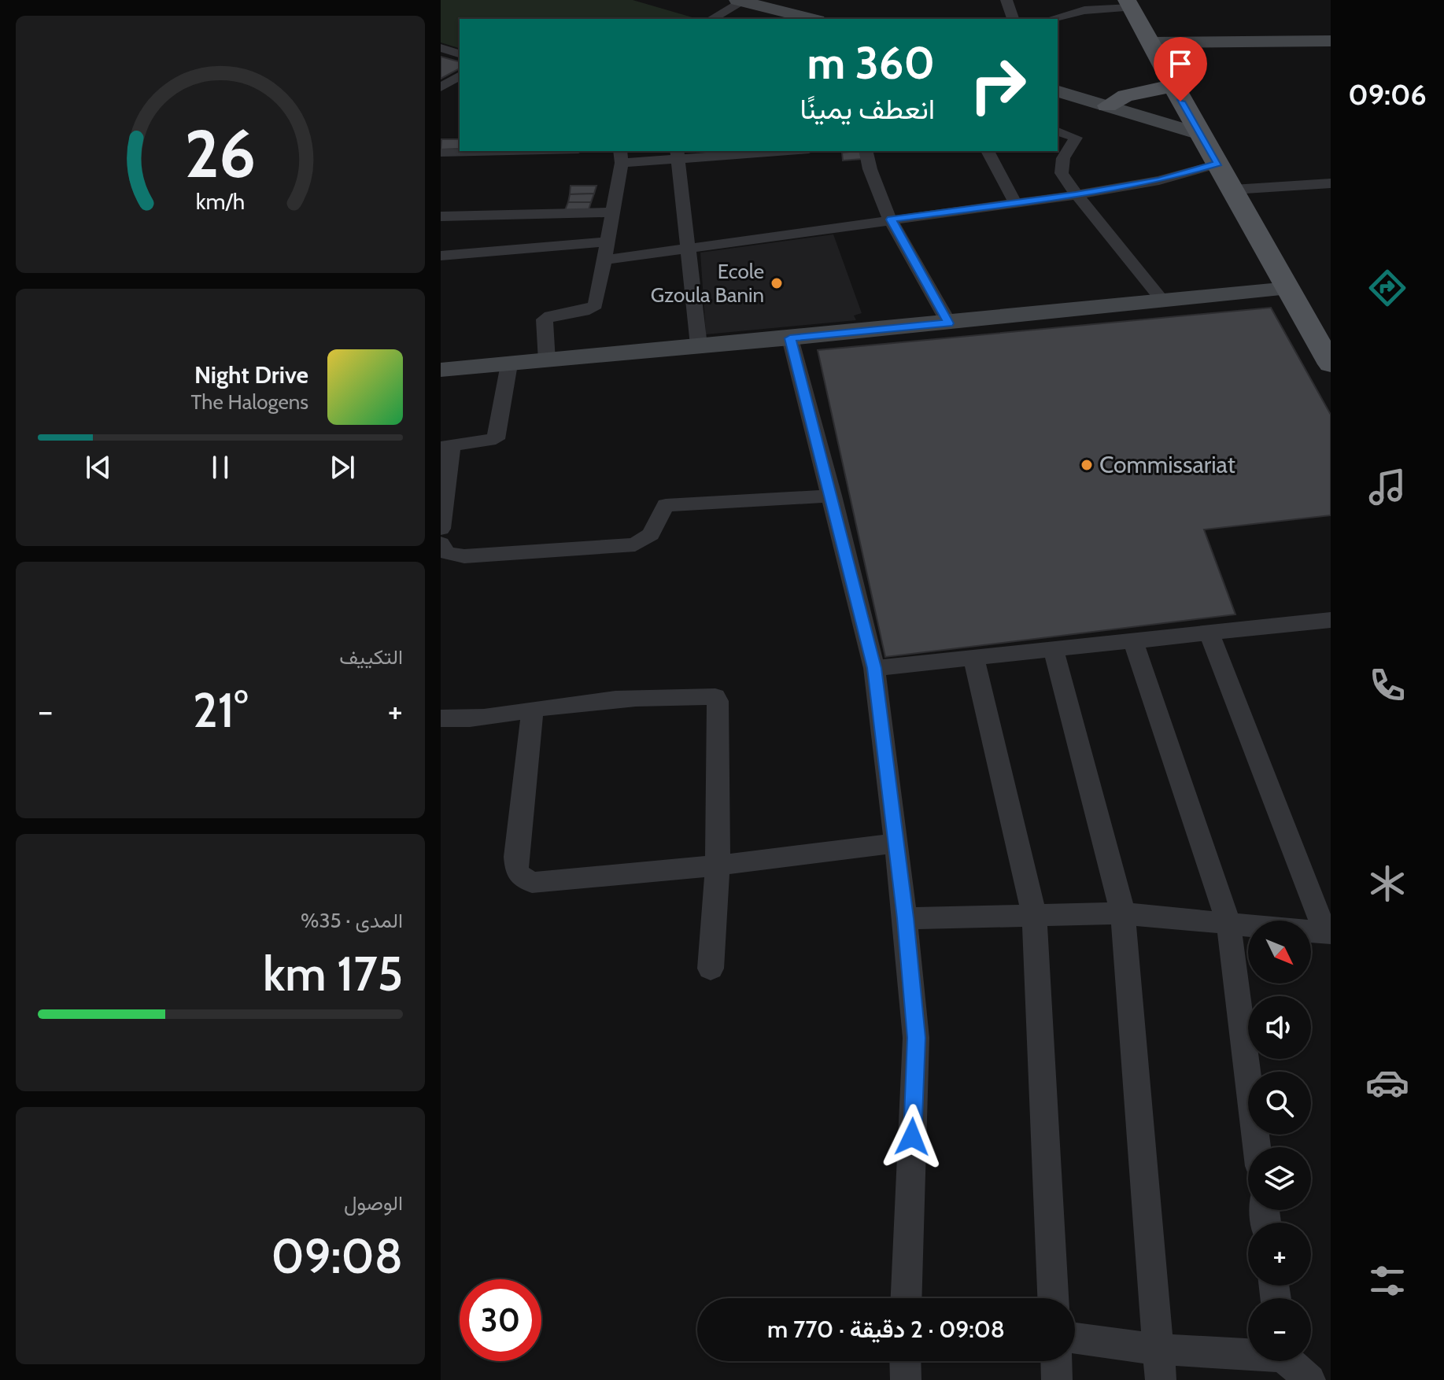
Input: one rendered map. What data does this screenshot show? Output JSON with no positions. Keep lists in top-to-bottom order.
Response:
{
  "places": ["Ecole Gzoula Banin", "Commissariat"],
  "north": "bottom right",
  "page": {
    "tabs": "09:06",
    "turn": ["360 m", "انعطف يمينًا"],
    "song": ["Night Drive", "The Halogens"],
    "tile": [
      "التكييف",
      ["المدى · 35%", "175 km"],
      ["الوصول", "09:08"]
    ],
    "heat": ["−", "21°", "+"],
    "map_buttons": ["+", "−"],
    "limit": "30",
    "trip": "09:08 · 2 دقيقة · 770 m",
    "gauge": ["26", "km/h"]
  }
}
